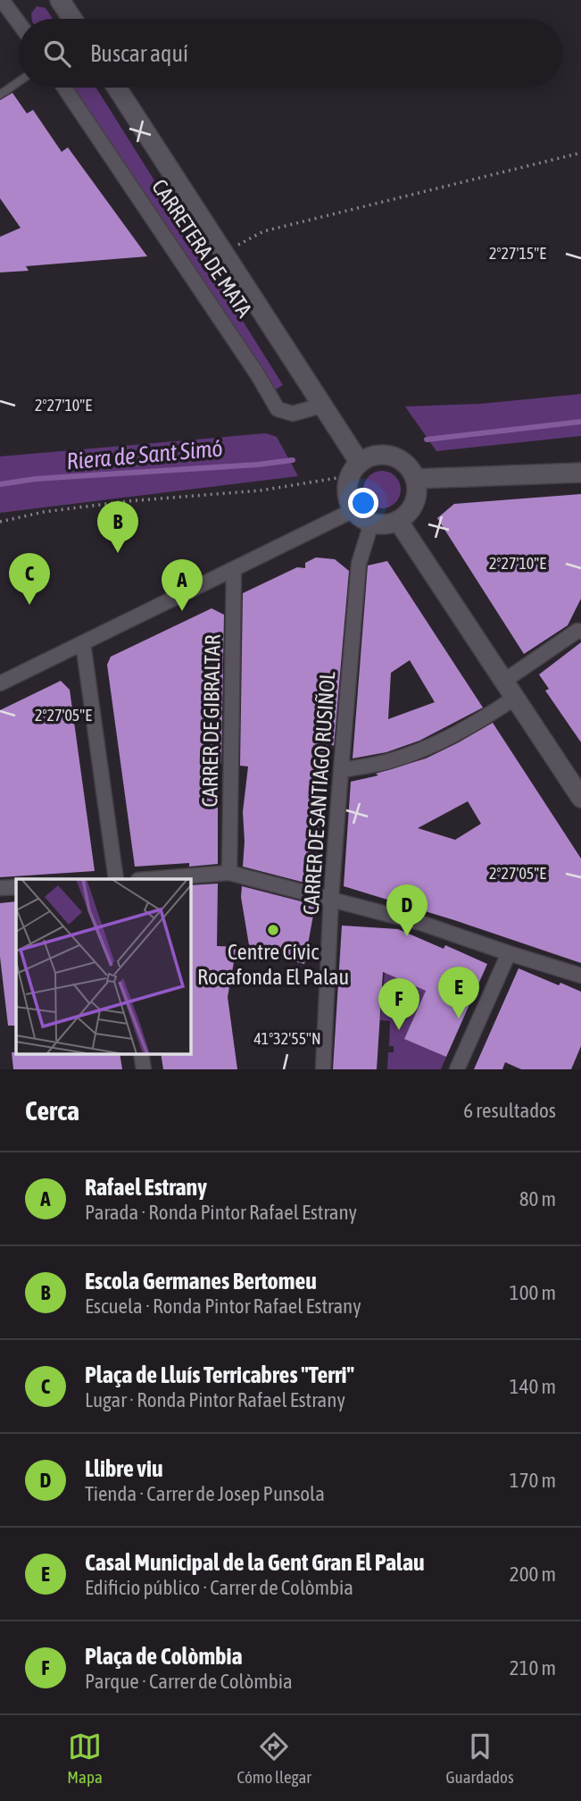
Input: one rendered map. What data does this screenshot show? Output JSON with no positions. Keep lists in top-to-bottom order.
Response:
{
  "streets": {
    "street": ["CARRETERA DE MATA", "CARRER DE GIBRALTAR", "CARRER DE SANTIAGO RUSIÑOL"]
  },
  "crossings": [
    ["CARRETERA DE MATA", "CARRER DE SANTIAGO RUSIÑOL"]
  ],
  "water": ["Riera de Sant Simó"],
  "places": ["Centre Cívic Rocafonda El Palau"],
  "page": {
    "search": "Buscar aquí",
    "pins": [
      "B",
      "C",
      "A",
      "D",
      "E",
      "F"
    ],
    "heading": ["Cerca", "6 resultados"],
    "list": [
      {
        "mark": "A",
        "name": "Rafael Estrany",
        "note": "Parada · Ronda Pintor Rafael Estrany",
        "value": "80 m"
      },
      {
        "mark": "B",
        "name": "Escola Germanes Bertomeu",
        "note": "Escuela · Ronda Pintor Rafael Estrany",
        "value": "100 m"
      },
      {
        "mark": "C",
        "name": "Plaça de Lluís Terricabres \"Terri\"",
        "note": "Lugar · Ronda Pintor Rafael Estrany",
        "value": "140 m"
      },
      {
        "mark": "D",
        "name": "Llibre viu",
        "note": "Tienda · Carrer de Josep Punsola",
        "value": "170 m"
      },
      {
        "mark": "E",
        "name": "Casal Municipal de la Gent Gran El Palau",
        "note": "Edificio público · Carrer de Colòmbia",
        "value": "200 m"
      },
      {
        "mark": "F",
        "name": "Plaça de Colòmbia",
        "note": "Parque · Carrer de Colòmbia",
        "value": "210 m"
      }
    ],
    "nav": ["Mapa", "Cómo llegar", "Guardados"]
  },
  "coordinates": [
    "2°27'15\"E",
    "2°27'10\"E",
    "2°27'05\"E",
    "41°32'55\"N"
  ]
}
